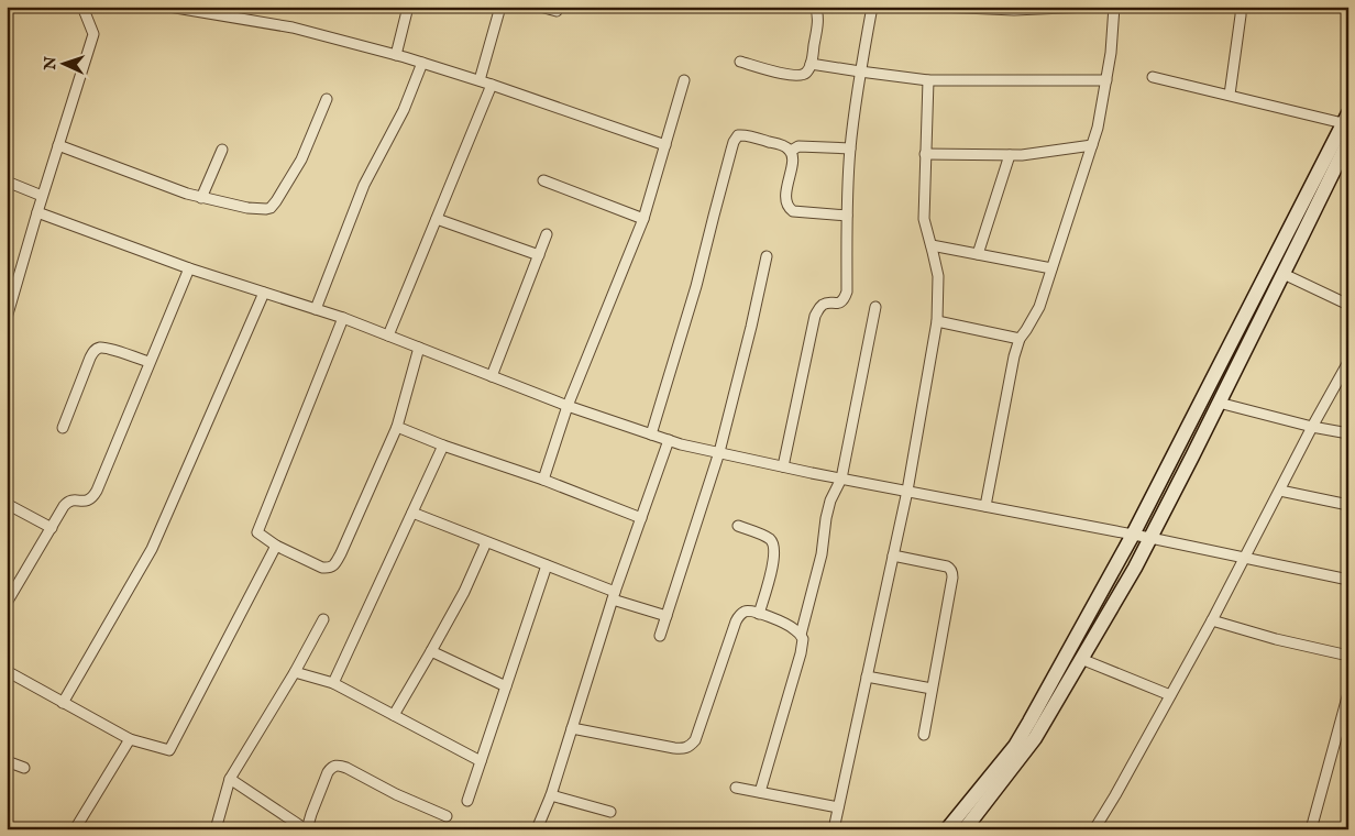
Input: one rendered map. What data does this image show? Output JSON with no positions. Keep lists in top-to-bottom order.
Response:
{
  "north": "left"
}
